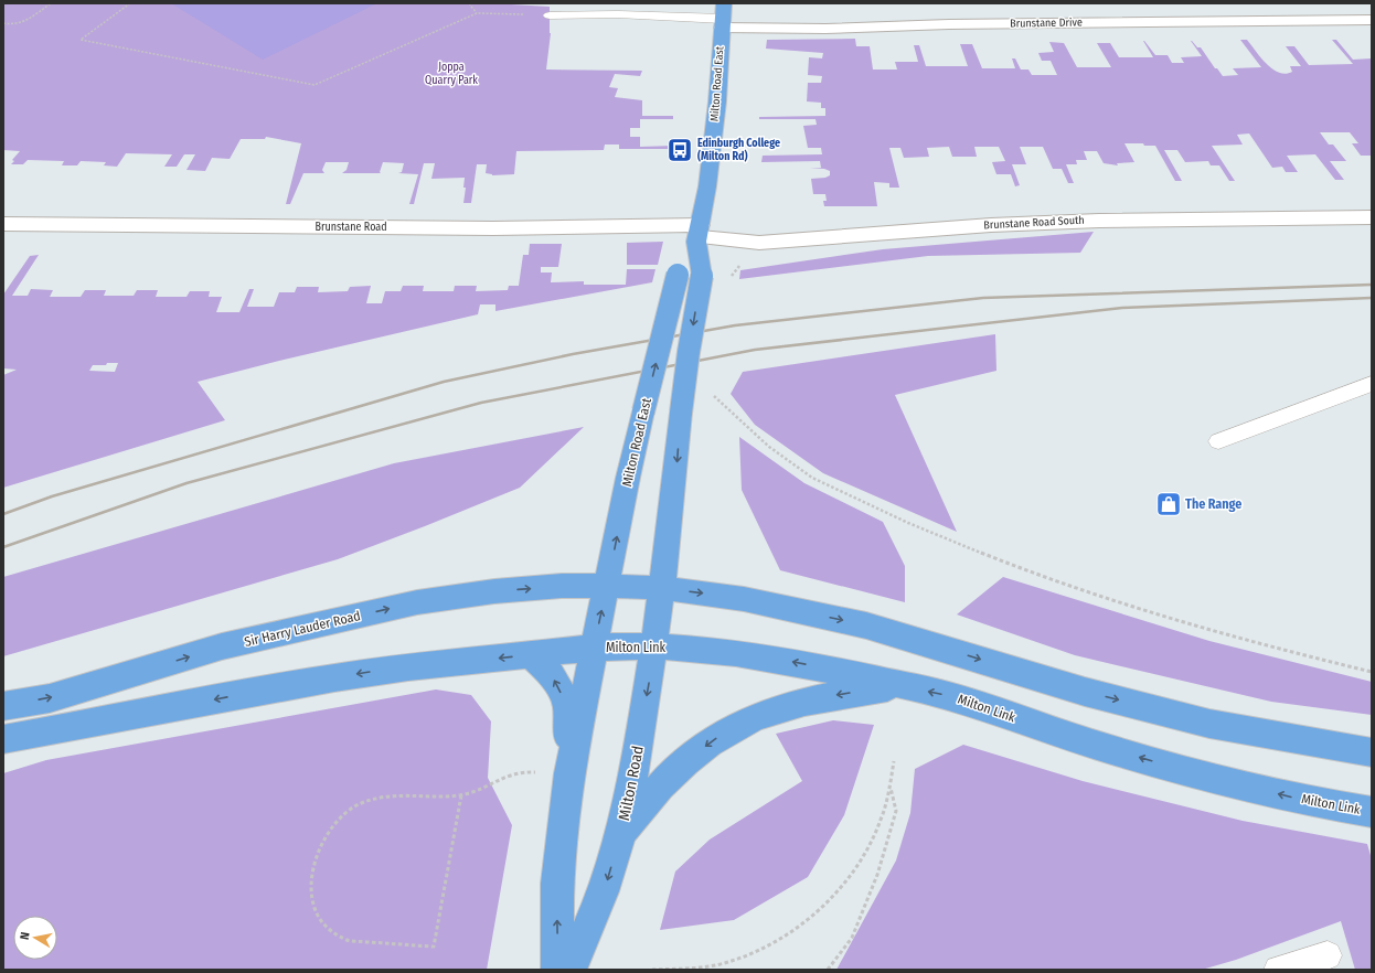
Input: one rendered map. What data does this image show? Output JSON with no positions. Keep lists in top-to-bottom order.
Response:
{
  "streets": {
    "main road": [
      "Milton Road East",
      "Sir Harry Lauder Road",
      "Milton Link",
      "Milton Road"
    ],
    "street": ["Brunstane Drive", "Brunstane Road South", "Brunstane Road"]
  },
  "crossings": [
    ["Brunstane Drive", "Milton Road East"],
    ["Milton Road East", "Brunstane Road South"],
    ["Milton Road East", "Brunstane Road"],
    ["Milton Road East", "Sir Harry Lauder Road"],
    ["Milton Road East", "Milton Link"],
    ["Milton Road East", "Milton Road"],
    ["Brunstane Road South", "Brunstane Road"],
    ["Milton Link", "Milton Road"]
  ],
  "parks": ["Joppa Quarry Park"],
  "places": {
    "bus stop": ["Edinburgh College (Milton Rd)"],
    "shop": ["The Range"]
  },
  "north": "left"
}
